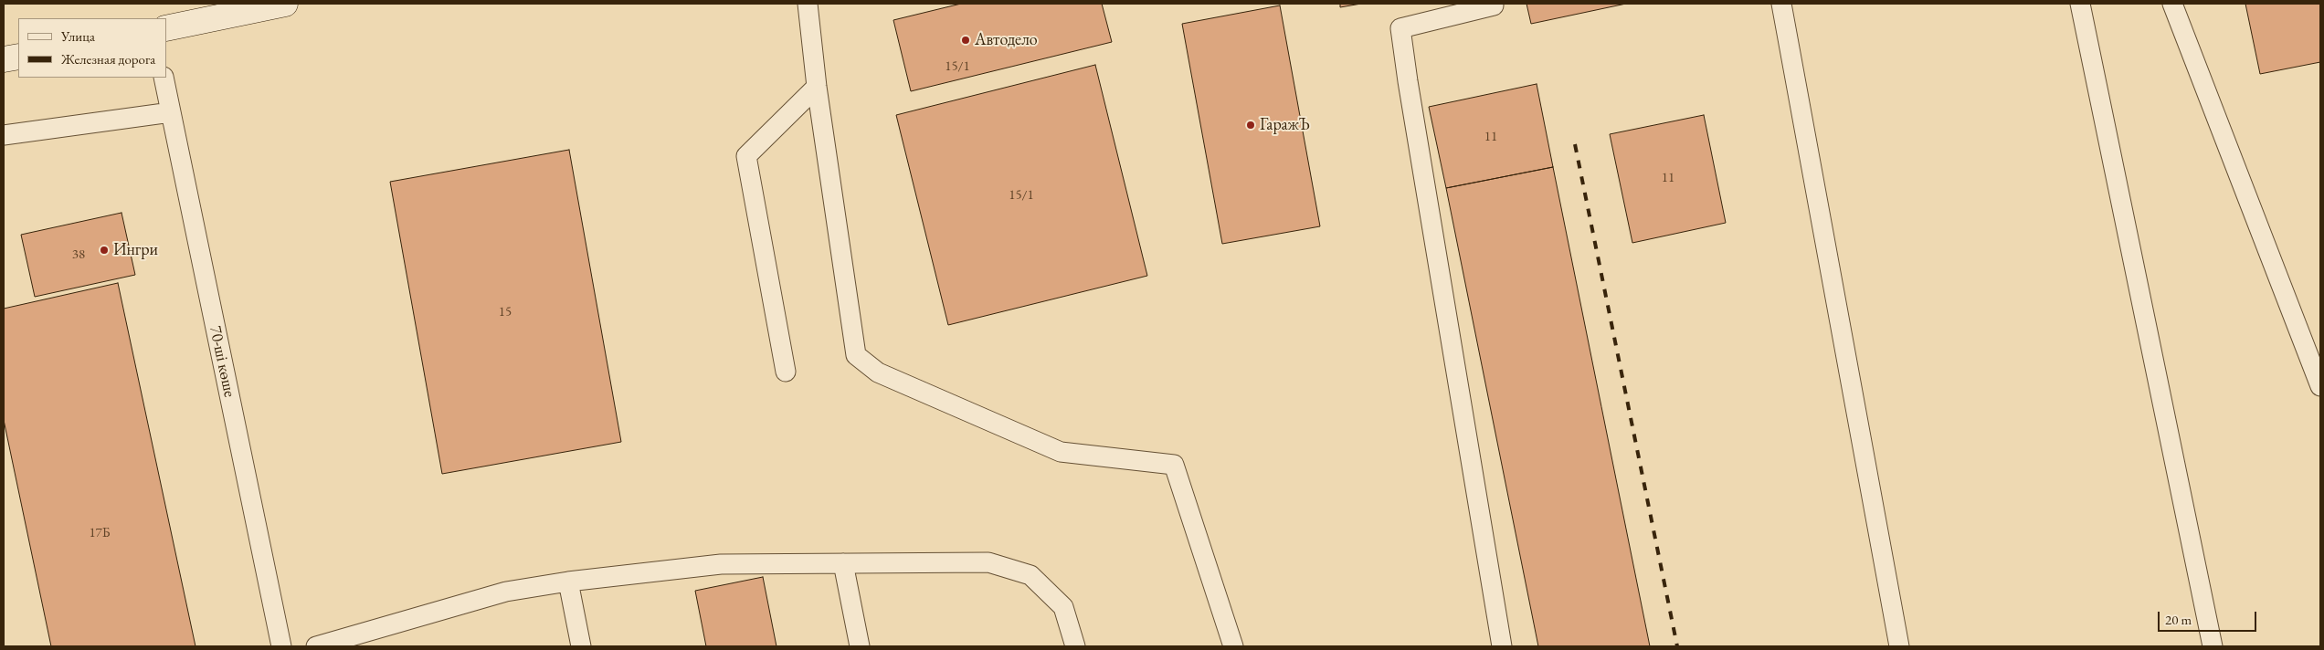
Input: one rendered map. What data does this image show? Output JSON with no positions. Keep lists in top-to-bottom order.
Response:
{
  "streets": {
    "lane": ["70-ші көше"]
  },
  "places": ["Автодело", "ГаражЪ", "Ингри"],
  "house_numbers": [
    "15/1",
    "11",
    "11",
    "15/1",
    "38",
    "15",
    "17Б"
  ],
  "legend": ["Улица", "Железная дорога"],
  "scale_bar": "20 m"
}
